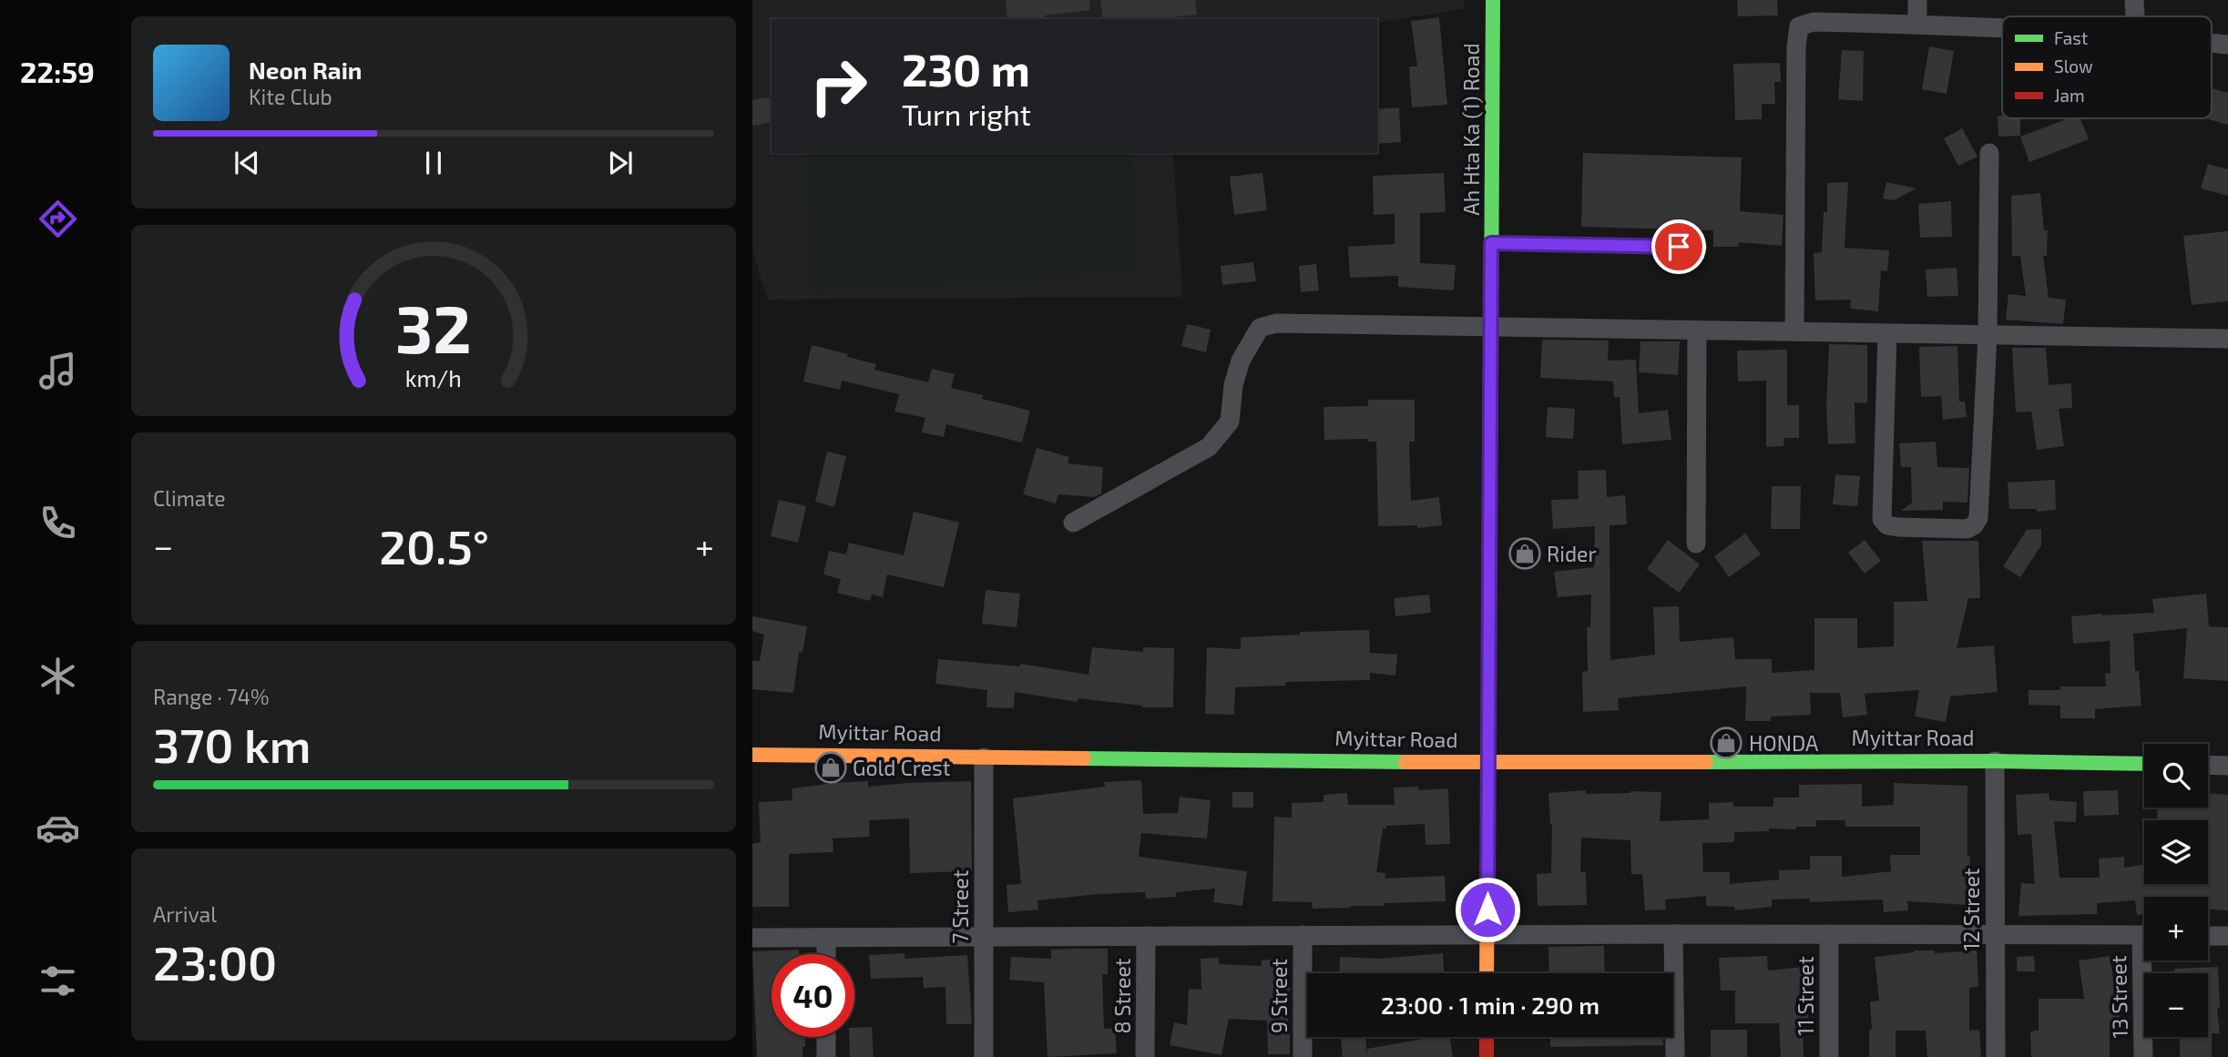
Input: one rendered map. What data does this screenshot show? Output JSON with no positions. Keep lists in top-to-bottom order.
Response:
{
  "streets": {
    "street": [
      "Ah Hta Ka (1) Road",
      "Myittar Road",
      "7 Street",
      "12 Street",
      "8 Street",
      "9 Street",
      "11 Street",
      "13 Street"
    ]
  },
  "crossings": [
    ["Ah Hta Ka (1) Road", "Myittar Road"],
    ["Myittar Road", "7 Street"],
    ["Myittar Road", "12 Street"]
  ],
  "places": {
    "shop": ["Rider", "HONDA", "Gold Crest"]
  },
  "legend": ["Fast", "Slow", "Jam"],
  "page": {
    "tabs": "22:59",
    "turn": ["230 m", "Turn right"],
    "song": ["Neon Rain", "Kite Club"],
    "tile": [
      "Climate",
      ["Range · 74%", "370 km"],
      ["Arrival", "23:00"]
    ],
    "heat": ["−", "20.5°", "+"],
    "map_buttons": ["+", "−"],
    "limit": "40",
    "trip": "23:00 · 1 min · 290 m",
    "gauge": ["32", "km/h"]
  }
}
